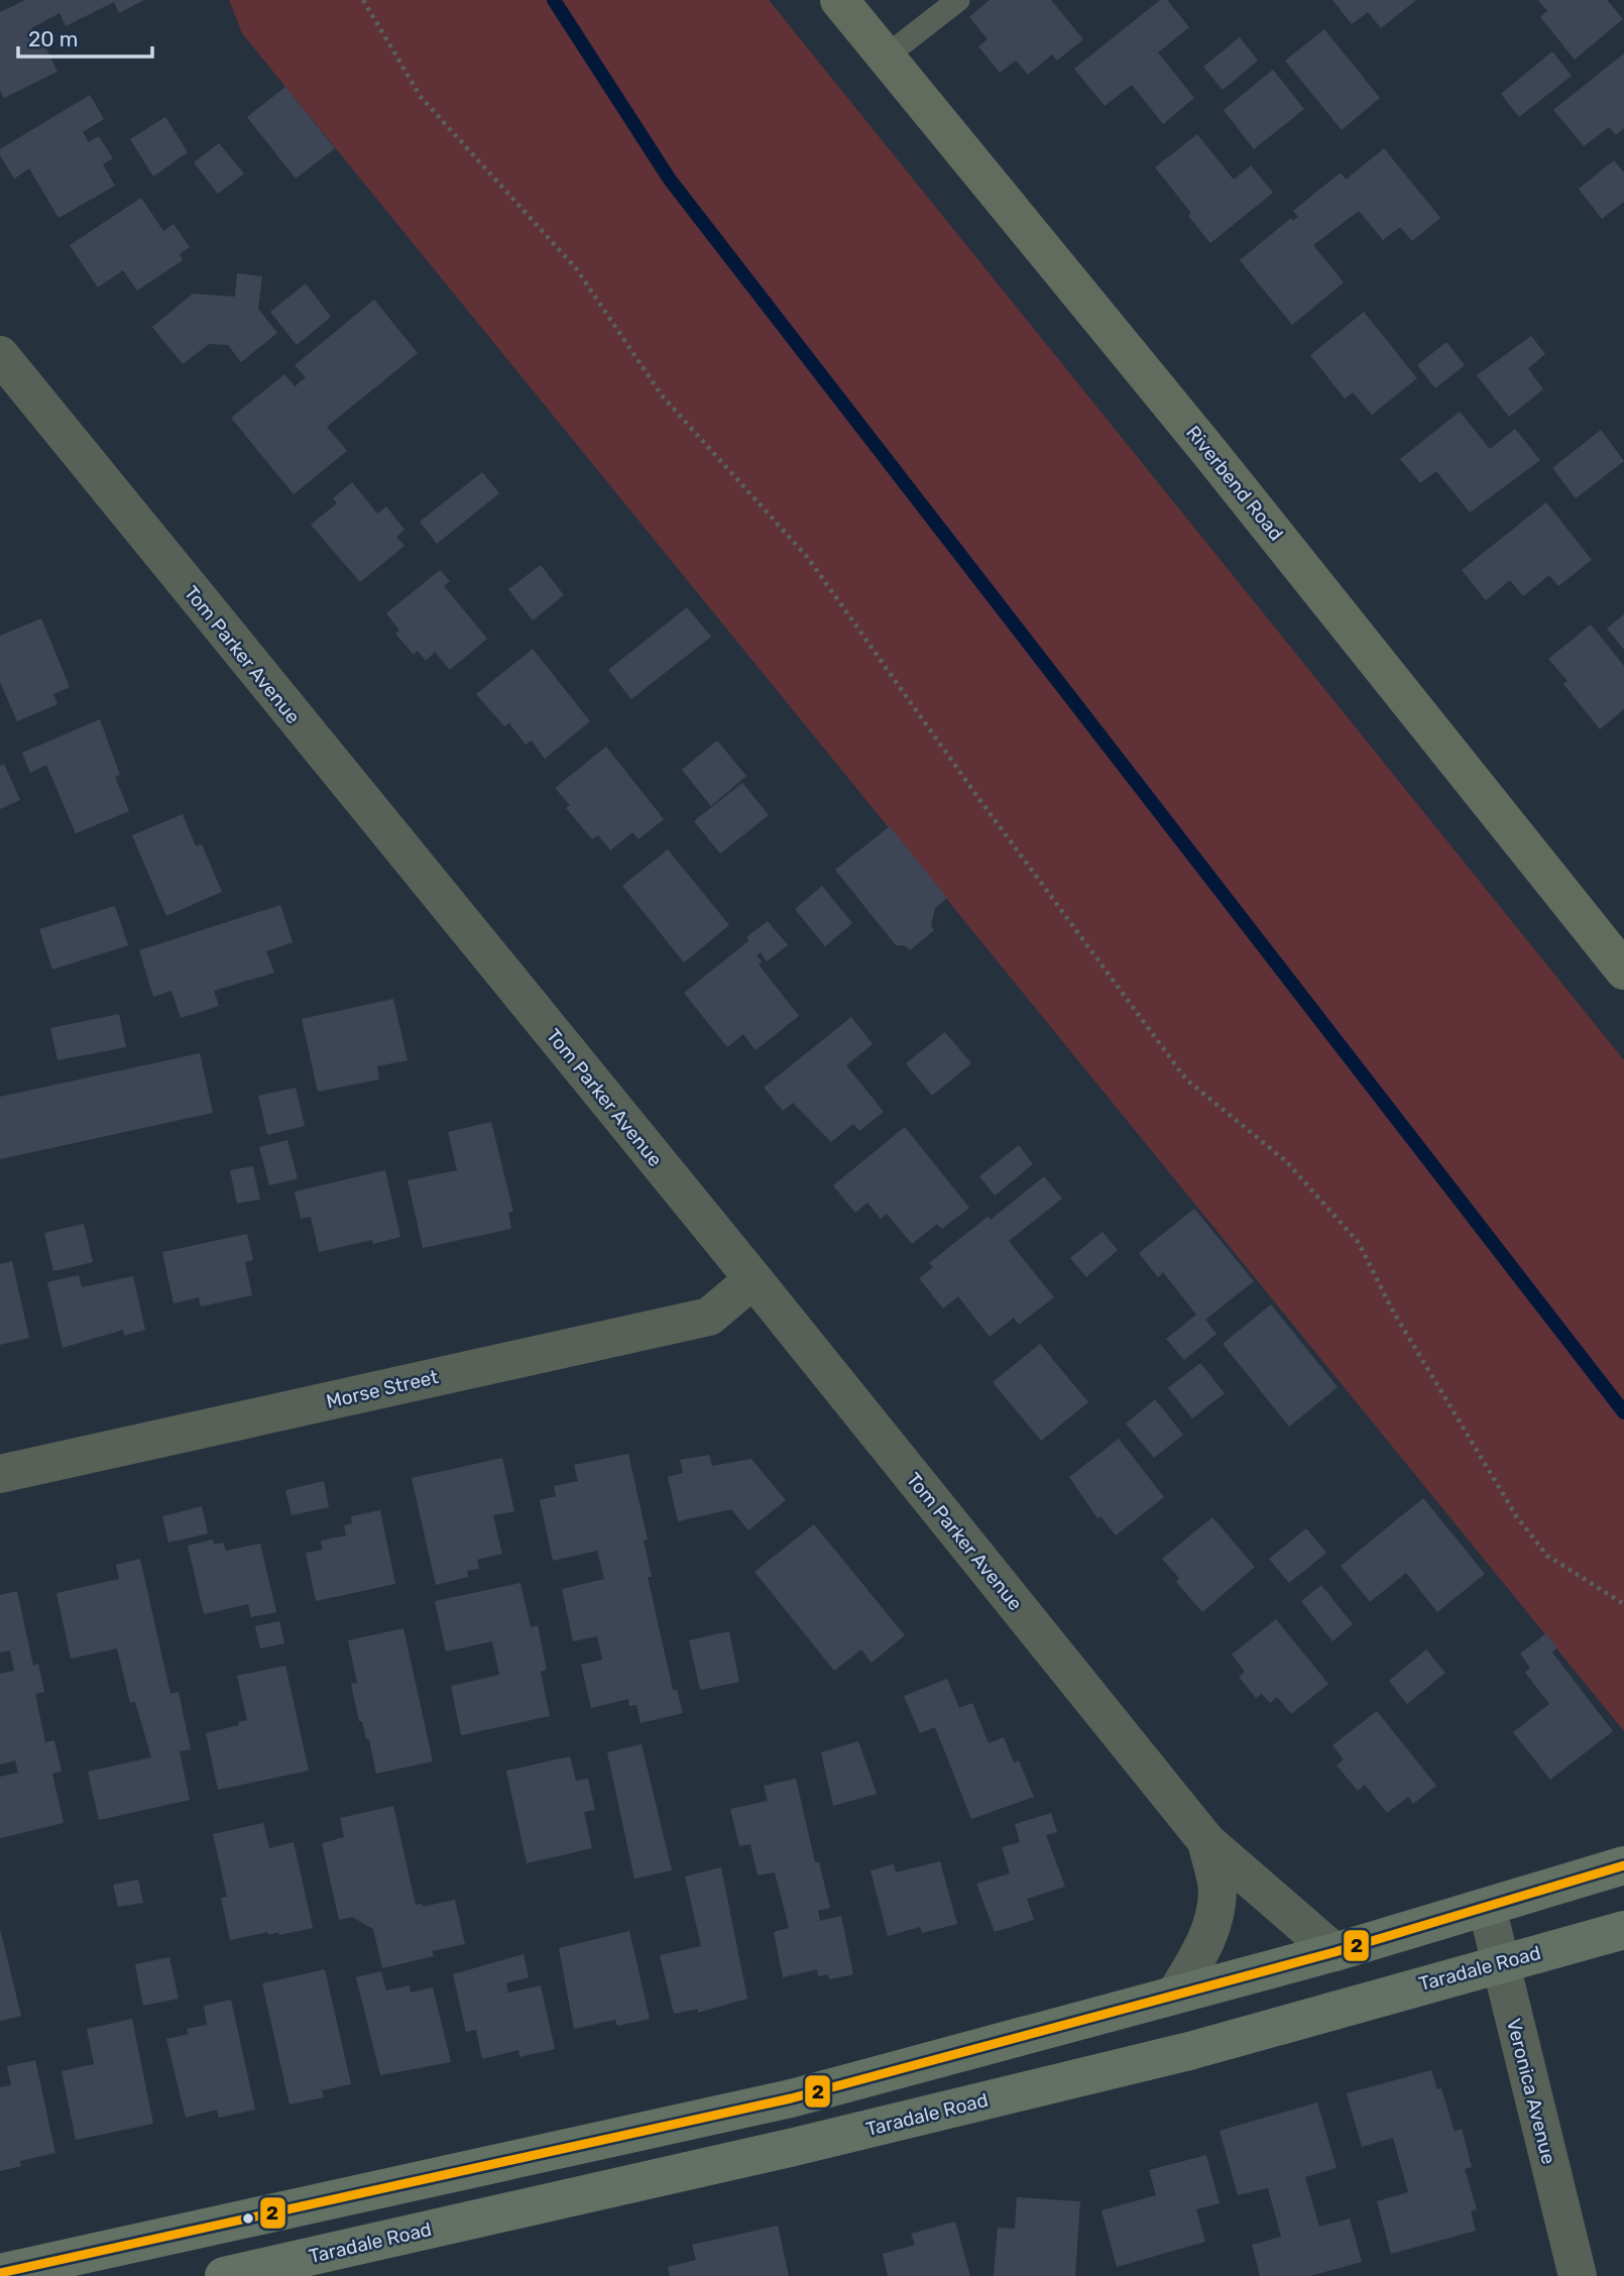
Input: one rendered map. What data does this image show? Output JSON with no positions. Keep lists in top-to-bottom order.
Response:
{
  "streets": {
    "highway": ["Taradale Road"],
    "street": [
      "Riverbend Road",
      "Tom Parker Avenue",
      "Morse Street",
      "Veronica Avenue"
    ]
  },
  "crossings": [
    ["Tom Parker Avenue", "Morse Street"],
    ["Taradale Road", "Veronica Avenue"]
  ],
  "lines": ["transit line 2"],
  "scale_bar": "20 m"
}
